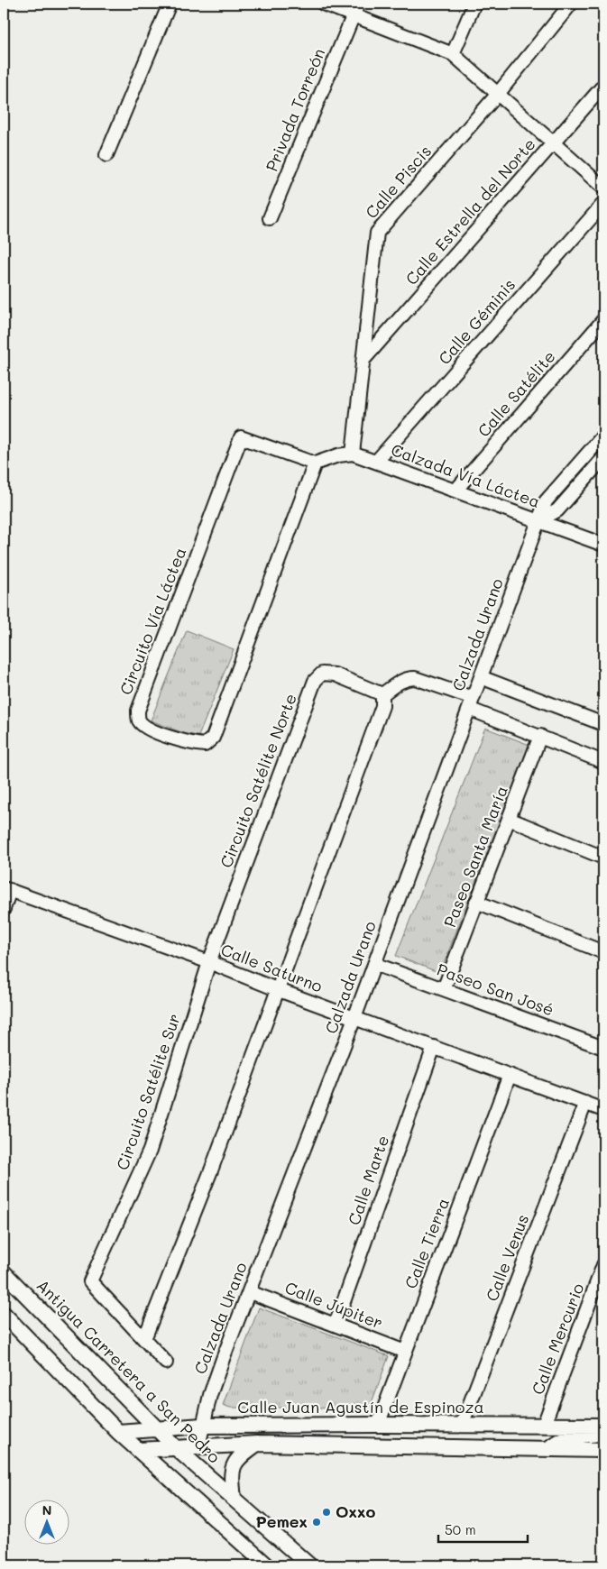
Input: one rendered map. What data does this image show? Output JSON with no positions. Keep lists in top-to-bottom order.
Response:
{
  "streets": {
    "main road": ["Antigua Carretera a San Pedro", "Calle Juan Agustín de Espinoza"],
    "street": [
      "Privada Torreón",
      "Calle Piscis",
      "Calle Estrella del Norte",
      "Calle Géminis",
      "Calle Satélite",
      "Calzada Vía Láctea",
      "Circuito Vía Láctea",
      "Calzada Urano",
      "Circuito Satélite Norte",
      "Paseo Santa María",
      "Calle Saturno",
      "Paseo San José",
      "Circuito Satélite Sur",
      "Calle Marte",
      "Calle Tierra",
      "Calle Venus",
      "Calle Júpiter",
      "Calle Mercurio"
    ]
  },
  "crossings": [
    ["Calle Piscis", "Calle Estrella del Norte"],
    ["Calle Piscis", "Calzada Vía Láctea"],
    ["Calle Géminis", "Calzada Vía Láctea"],
    ["Calle Satélite", "Calzada Vía Láctea"],
    ["Calzada Vía Láctea", "Calzada Urano"],
    ["Calzada Urano", "Calle Saturno"],
    ["Calzada Urano", "Paseo San José"],
    ["Calzada Urano", "Calle Júpiter"],
    ["Calzada Urano", "Calle Juan Agustín de Espinoza"],
    ["Circuito Satélite Norte", "Calle Saturno"],
    ["Circuito Satélite Norte", "Circuito Satélite Sur"],
    ["Paseo Santa María", "Paseo San José"],
    ["Calle Saturno", "Circuito Satélite Sur"],
    ["Calle Saturno", "Calle Marte"],
    ["Calle Saturno", "Calle Tierra"],
    ["Calle Saturno", "Calle Venus"],
    ["Calle Marte", "Calle Júpiter"],
    ["Calle Tierra", "Calle Júpiter"],
    ["Calle Tierra", "Calle Juan Agustín de Espinoza"],
    ["Calle Venus", "Calle Juan Agustín de Espinoza"],
    ["Calle Mercurio", "Calle Juan Agustín de Espinoza"],
    ["Antigua Carretera a San Pedro", "Calle Juan Agustín de Espinoza"]
  ],
  "places": ["Oxxo", "Pemex"],
  "scale_bar": "50 m",
  "north": "top"
}
